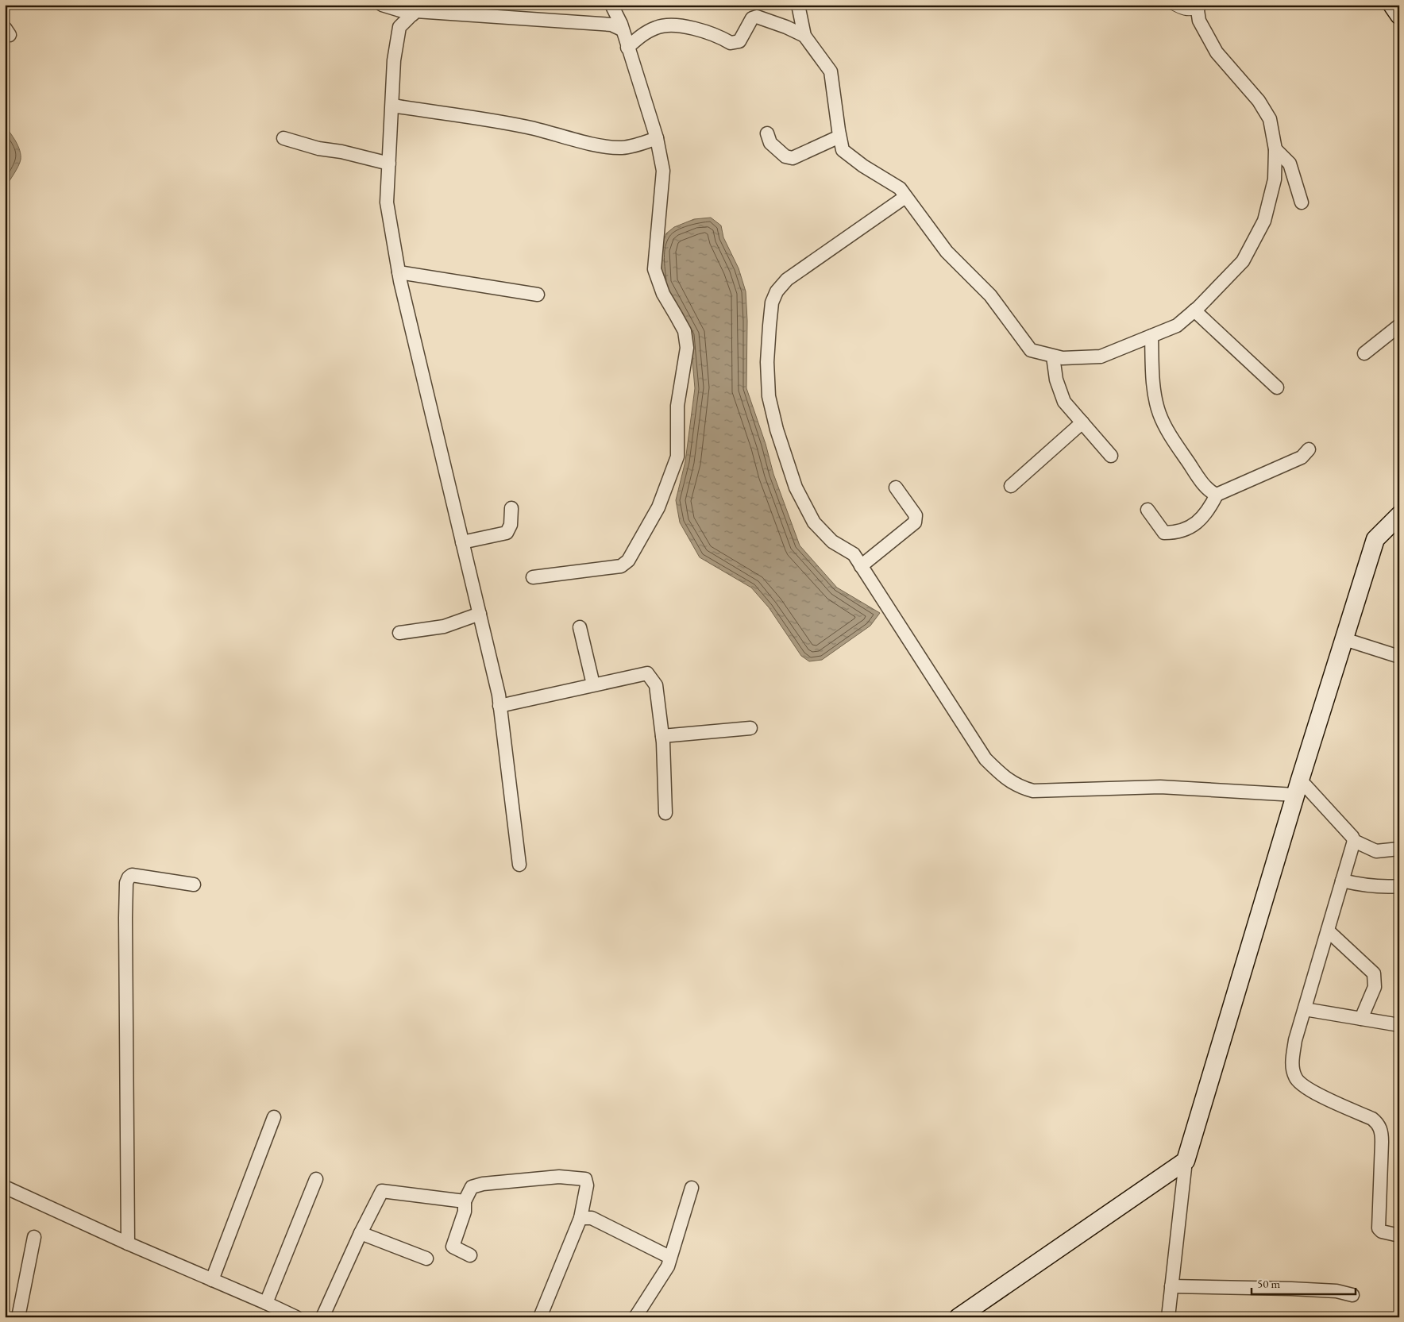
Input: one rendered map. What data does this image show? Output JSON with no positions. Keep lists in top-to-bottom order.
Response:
{
  "scale_bar": "50 m"
}
